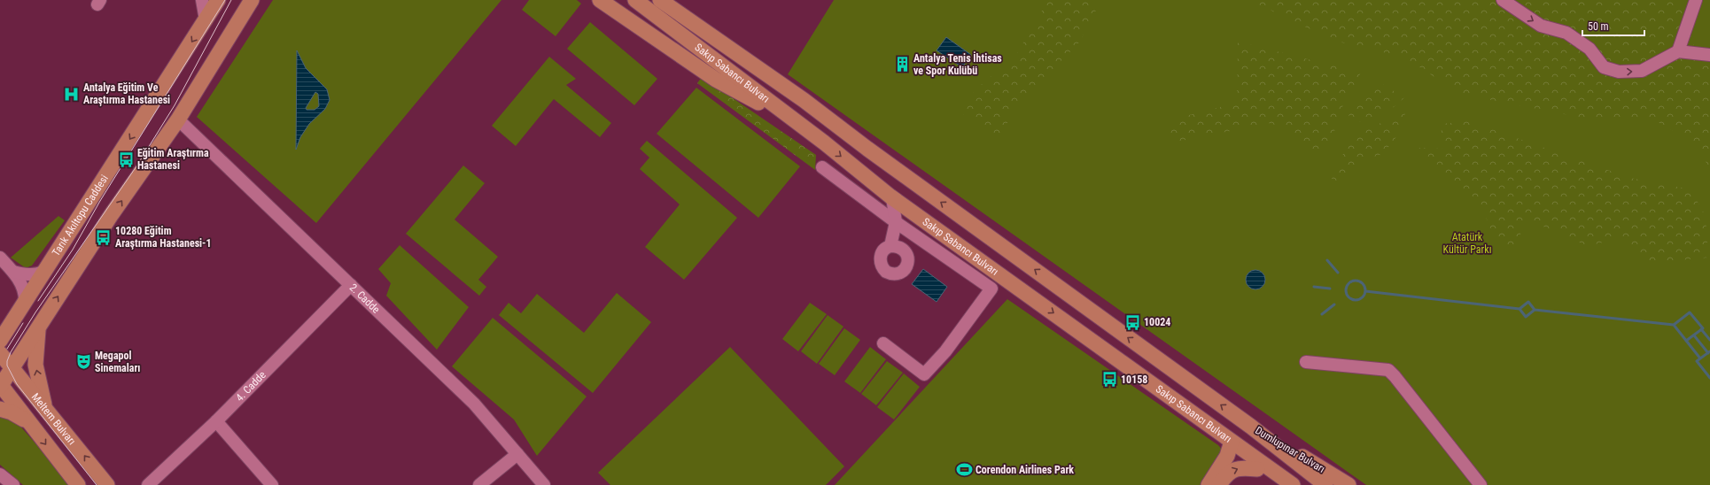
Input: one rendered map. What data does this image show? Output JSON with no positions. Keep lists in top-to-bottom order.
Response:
{
  "streets": {
    "main road": [
      "Sakıp Sabancı Bulvarı",
      "Tarık Akıltopu Caddesi",
      "Meltem Bulvarı",
      "Dumlupınar Bulvarı"
    ],
    "street": ["2. Cadde", "4. Cadde"]
  },
  "crossings": [
    ["Sakıp Sabancı Bulvarı", "Dumlupınar Bulvarı"],
    ["2. Cadde", "4. Cadde"]
  ],
  "parks": ["Atatürk Kültür Parkı"],
  "places": {
    "building": ["Antalya Tenis İhtisas ve Spor Kulübü"],
    "hospital": ["Antalya Eğitim Ve Araştırma Hastanesi"],
    "bus stop": [
      "Eğitim Araştırma Hastanesi",
      "10280 Eğitim Araştırma Hastanesi-1",
      "10024",
      "10158"
    ],
    "theatre": ["Megapol Sinemaları"],
    "sports": ["Corendon Airlines Park"]
  },
  "scale_bar": "50 m"
}
